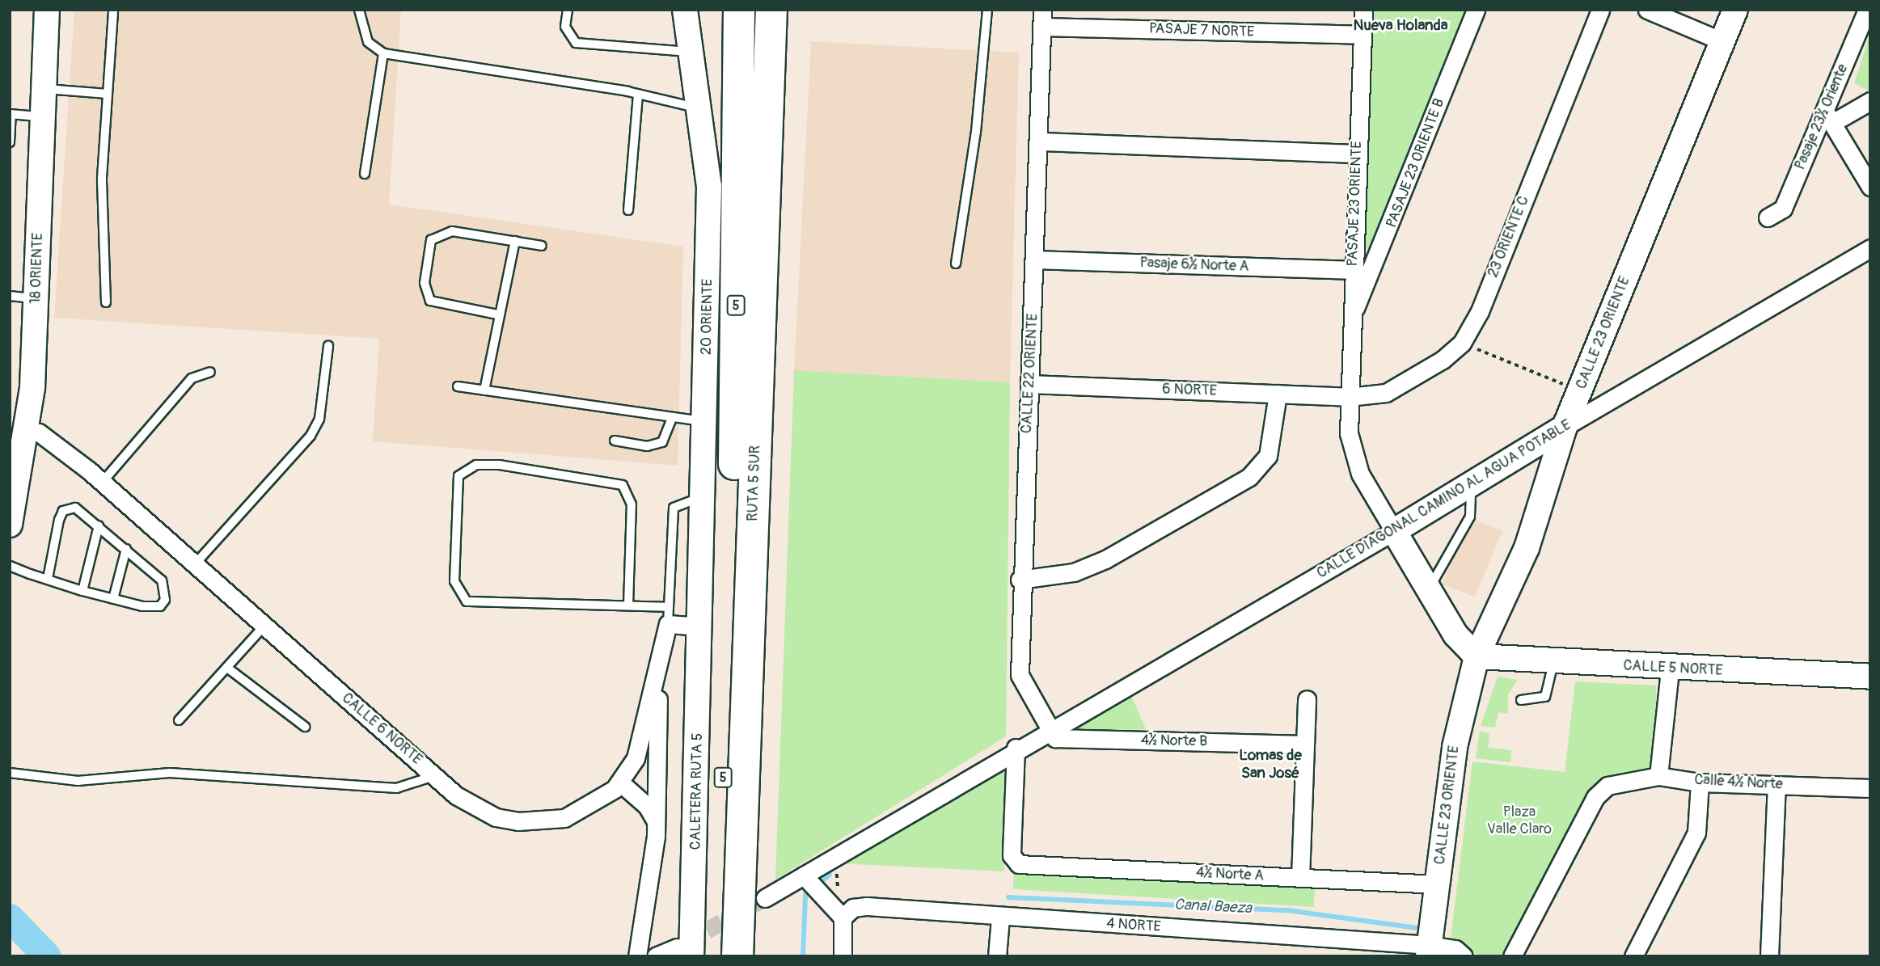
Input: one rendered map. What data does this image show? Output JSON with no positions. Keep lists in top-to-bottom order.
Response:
{
  "streets": {
    "highway": ["5", "RUTA 5 SUR"],
    "street": [
      "PASAJE 7 NORTE",
      "Pasaje 23½ Oriente",
      "PASAJE 23 ORIENTE B",
      "PASAJE 23 ORIENTE",
      "23 ORIENTE C",
      "Pasaje 6½ Norte A",
      "18 ORIENTE",
      "20 ORIENTE",
      "CALLE 23 ORIENTE",
      "CALLE 22 ORIENTE",
      "6 NORTE",
      "CALLE DIAGONAL CAMINO AL AGUA POTABLE",
      "CALLE 5 NORTE",
      "CALLE 6 NORTE",
      "4½ Norte B",
      "Calle 4½ Norte",
      "CALETERA RUTA 5",
      "4½ Norte A",
      "4 NORTE"
    ]
  },
  "crossings": [
    ["PASAJE 7 NORTE", "PASAJE 23 ORIENTE"],
    ["PASAJE 7 NORTE", "CALLE 22 ORIENTE"],
    ["PASAJE 23 ORIENTE B", "PASAJE 23 ORIENTE"],
    ["PASAJE 23 ORIENTE", "Pasaje 6½ Norte A"],
    ["PASAJE 23 ORIENTE", "6 NORTE"],
    ["Pasaje 6½ Norte A", "CALLE 22 ORIENTE"],
    ["18 ORIENTE", "CALLE 6 NORTE"],
    ["20 ORIENTE", "CALETERA RUTA 5"],
    ["CALLE 23 ORIENTE", "CALLE DIAGONAL CAMINO AL AGUA POTABLE"],
    ["CALLE 23 ORIENTE", "CALLE 5 NORTE"],
    ["CALLE 23 ORIENTE", "4½ Norte A"],
    ["CALLE 23 ORIENTE", "4 NORTE"],
    ["CALLE 22 ORIENTE", "6 NORTE"],
    ["CALLE 22 ORIENTE", "CALLE DIAGONAL CAMINO AL AGUA POTABLE"],
    ["CALLE 22 ORIENTE", "4½ Norte B"],
    ["RUTA 5 SUR", "CALETERA RUTA 5"],
    ["CALLE DIAGONAL CAMINO AL AGUA POTABLE", "4½ Norte B"],
    ["CALLE DIAGONAL CAMINO AL AGUA POTABLE", "4½ Norte A"]
  ],
  "districts": ["Nueva Holanda", "Lomas de San José"],
  "water": ["Canal Baeza"],
  "parks": ["Plaza Valle Claro"]
}
